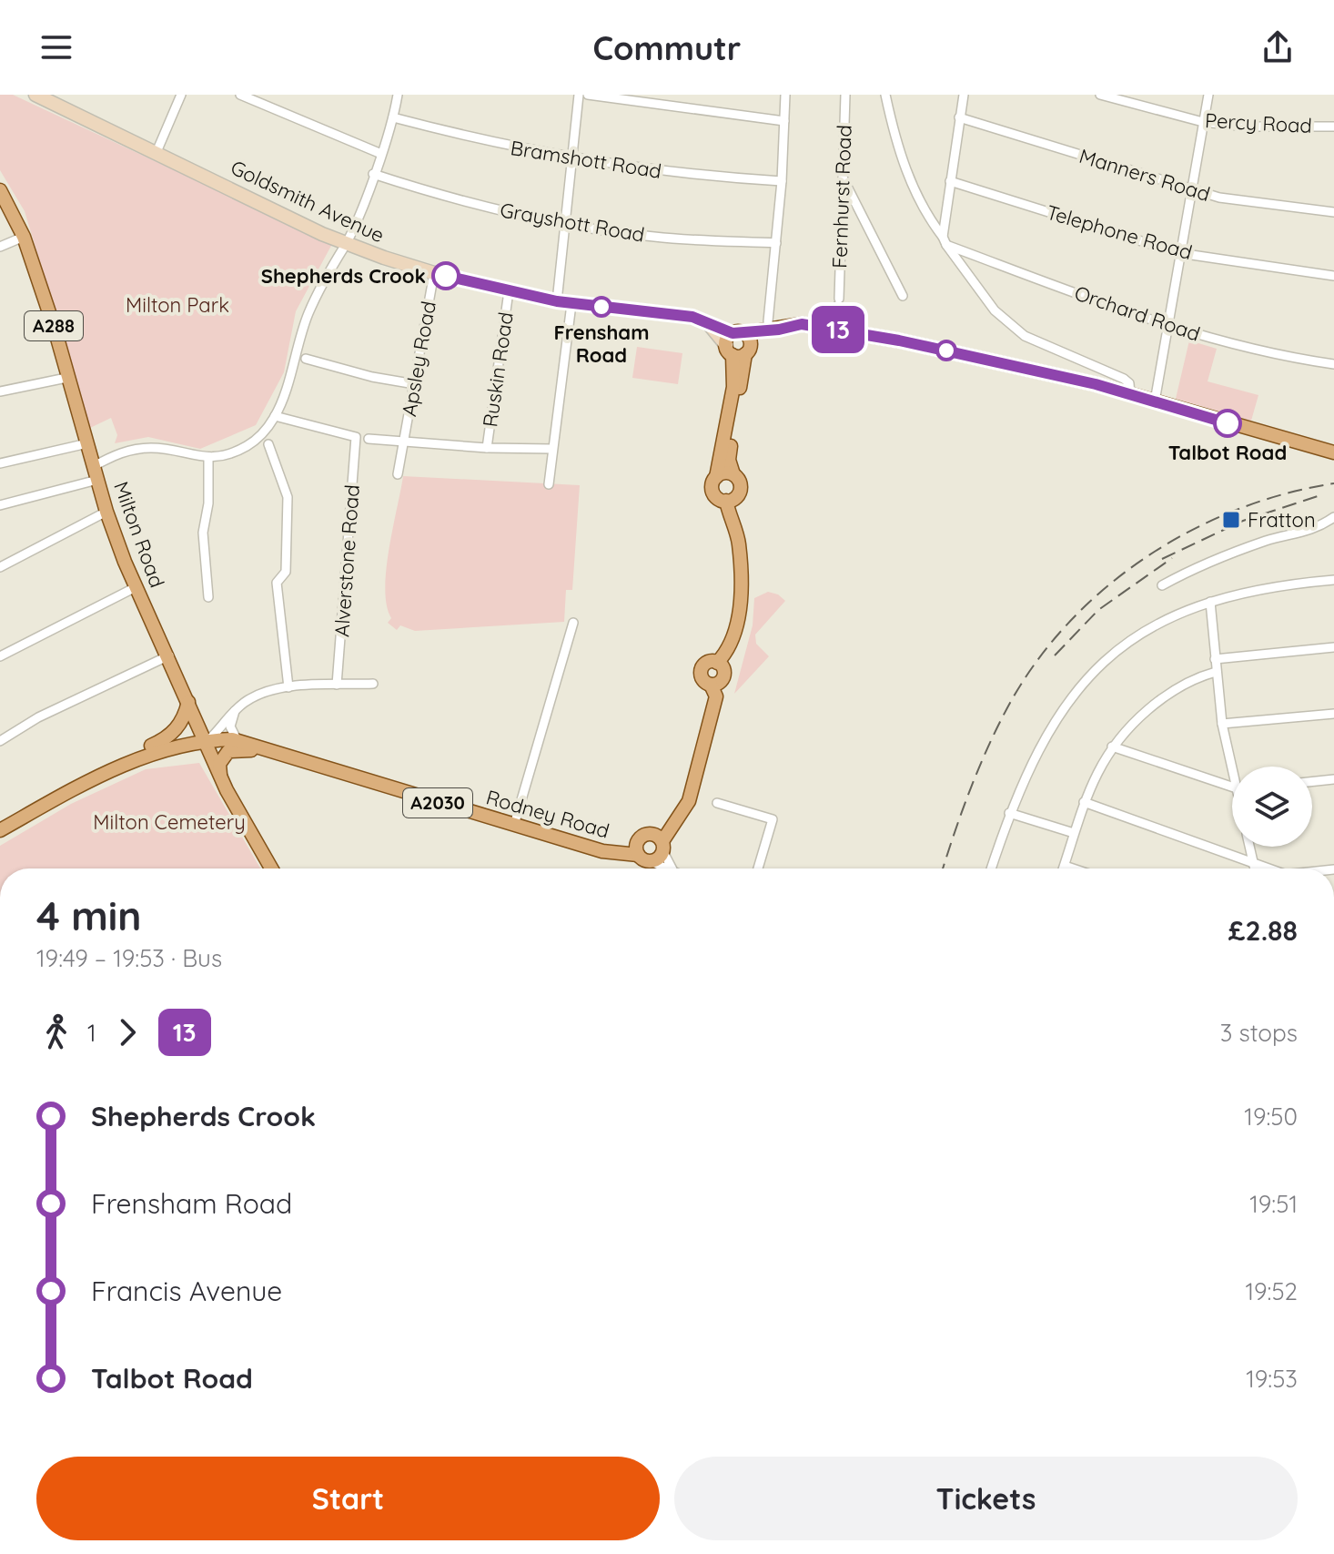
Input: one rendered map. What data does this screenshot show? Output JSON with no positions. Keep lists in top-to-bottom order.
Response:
{
  "streets": {
    "main road": [
      "Goldsmith Avenue",
      "A288",
      "Milton Road",
      "A2030",
      "Rodney Road"
    ],
    "street": [
      "Percy Road",
      "Bramshott Road",
      "Manners Road",
      "Fernhurst Road",
      "Grayshott Road",
      "Telephone Road",
      "Orchard Road",
      "Apsley Road",
      "Ruskin Road",
      "Alverstone Road"
    ]
  },
  "crossings": [
    ["Goldsmith Avenue", "Apsley Road"],
    ["Goldsmith Avenue", "Ruskin Road"],
    ["Milton Road", "A2030"],
    ["Milton Road", "Rodney Road"],
    ["A2030", "Rodney Road"]
  ],
  "parks": ["Milton Park", "Milton Cemetery"],
  "places": {
    "other": ["Shepherds Crook", "Frensham Road", "Talbot Road"],
    "transit": ["Fratton"]
  },
  "lines": ["bus line 13"],
  "page": {
    "header": "Commutr",
    "on_map": "13",
    "heading": ["4 min", "19:49 – 19:53 · Bus", "£2.88"],
    "legs": ["1", "13", "3 stops"],
    "list": [
      {
        "name": "Shepherds Crook",
        "value": "19:50"
      },
      {
        "name": "Frensham Road",
        "value": "19:51"
      },
      {
        "name": "Francis Avenue",
        "value": "19:52"
      },
      {
        "name": "Talbot Road",
        "value": "19:53"
      }
    ],
    "buttons": ["Start", "Tickets"]
  }
}
